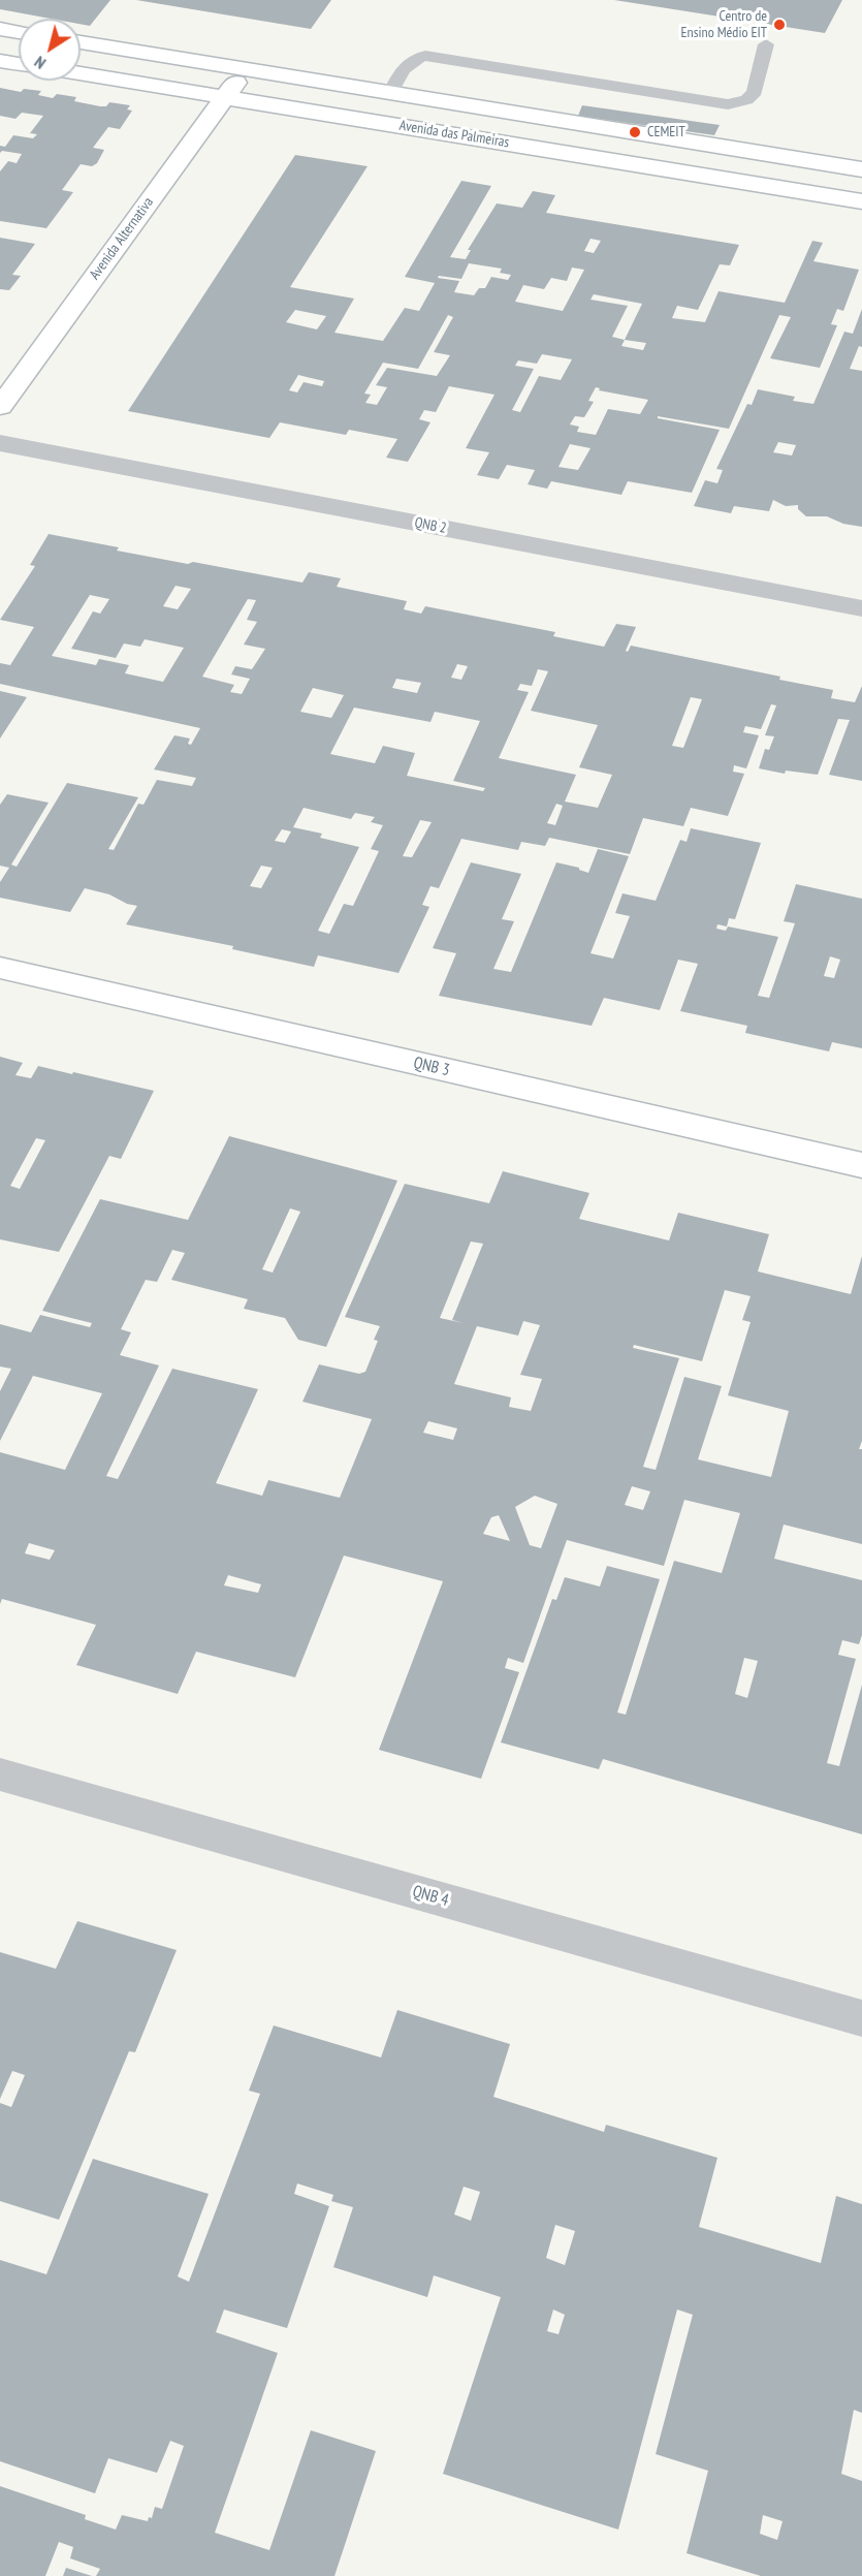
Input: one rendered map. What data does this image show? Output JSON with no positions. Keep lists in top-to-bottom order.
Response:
{
  "streets": {
    "main road": ["Avenida das Palmeiras", "Avenida Alternativa", "QNB 3"],
    "street": ["QNB 2", "QNB 4"]
  },
  "crossings": [
    ["Avenida das Palmeiras", "Avenida Alternativa"]
  ],
  "places": ["Centro de Ensino Médio EIT", "CEMEIT"],
  "north": "bottom left"
}
